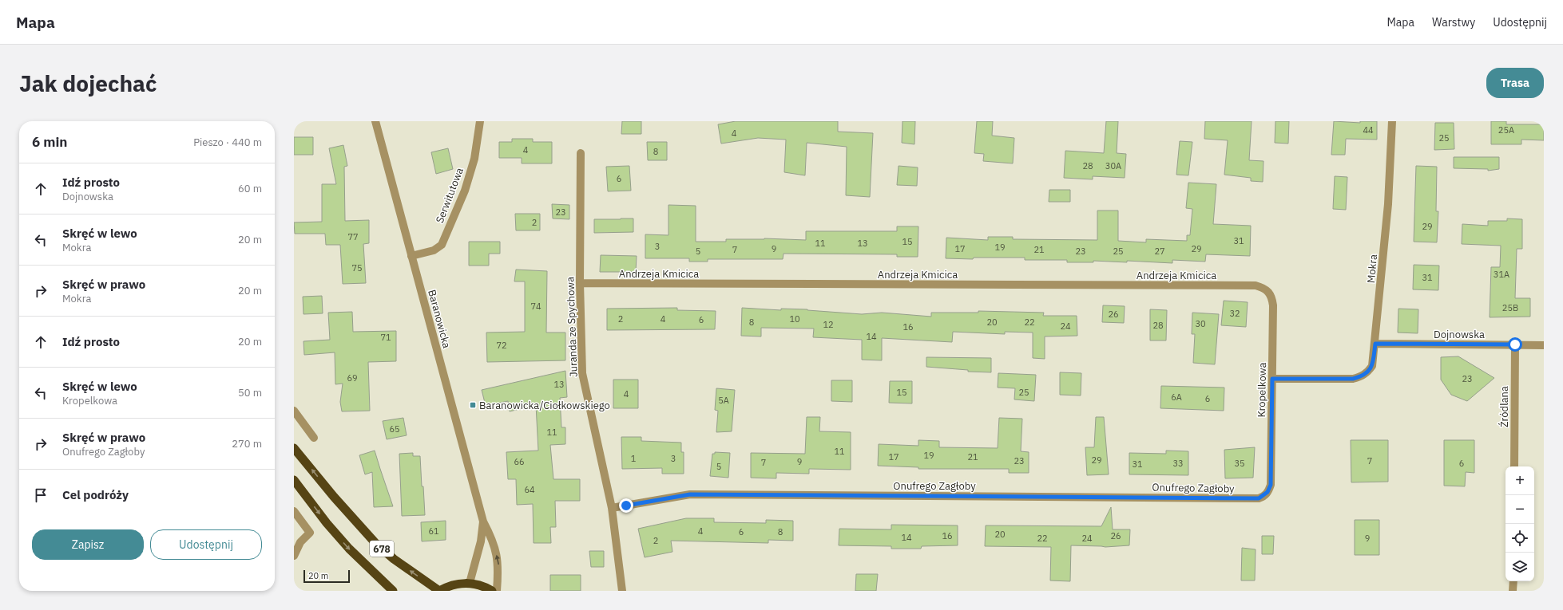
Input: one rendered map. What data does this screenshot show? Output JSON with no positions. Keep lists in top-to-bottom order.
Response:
{
  "streets": {
    "highway": ["678"],
    "street": [
      "Serwitutowa",
      "Mokra",
      "Andrzeja Kmicica",
      "Baranowicka",
      "Juranda ze Spychowa",
      "Dojnowska",
      "Kropelkowa",
      "Źródlana",
      "Onufrego Zagłoby"
    ]
  },
  "crossings": [
    ["Serwitutowa", "Baranowicka"],
    ["Mokra", "Dojnowska"],
    ["Mokra", "Kropelkowa"],
    ["Andrzeja Kmicica", "Juranda ze Spychowa"],
    ["Andrzeja Kmicica", "Kropelkowa"],
    ["Baranowicka", "678"],
    ["Juranda ze Spychowa", "Onufrego Zagłoby"],
    ["Dojnowska", "Źródlana"],
    ["Kropelkowa", "Onufrego Zagłoby"]
  ],
  "places": {
    "transit": ["Baranowicka/Ciołkowskiego"]
  },
  "house_numbers": [
    "44",
    "25A",
    "4",
    "25",
    "4",
    "8",
    "28",
    "30A",
    "6",
    "23",
    "2",
    "29",
    "77",
    "31",
    "15",
    "11",
    "13",
    "3",
    "19",
    "9",
    "17",
    "29",
    "7",
    "21",
    "5",
    "23",
    "25",
    "27",
    "75",
    "31A",
    "31",
    "74",
    "25B",
    "32",
    "26",
    "2",
    "4",
    "10",
    "6",
    "8",
    "20",
    "22",
    "30",
    "12",
    "28",
    "24",
    "16",
    "14",
    "71",
    "72",
    "69",
    "23",
    "13",
    "15",
    "25",
    "4",
    "6A",
    "6",
    "5A",
    "65",
    "11",
    "11",
    "19",
    "17",
    "21",
    "1",
    "3",
    "29",
    "23",
    "7",
    "66",
    "9",
    "7",
    "33",
    "35",
    "6",
    "31",
    "5",
    "64",
    "61",
    "4",
    "6",
    "8",
    "20",
    "16",
    "26",
    "14",
    "22",
    "24",
    "9",
    "2"
  ],
  "scale_bar": "20 m",
  "page": {
    "header": "Mapa",
    "nav": ["Mapa", "Warstwy", "Udostępnij"],
    "buttons": [
      "Trasa",
      ["Zapisz", "Udostępnij"]
    ],
    "title": "Jak dojechać",
    "heading": ["6 min", "Pieszo · 440 m"],
    "list": [
      ["Idź prosto", "Dojnowska", "60 m"],
      ["Skręć w lewo", "Mokra", "20 m"],
      ["Skręć w prawo", "Mokra", "20 m"],
      ["Idź prosto", "20 m"],
      ["Skręć w lewo", "Kropelkowa", "50 m"],
      ["Skręć w prawo", "Onufrego Zagłoby", "270 m"],
      "Cel podróży"
    ],
    "map_buttons": ["+", "−"],
    "scale": "20 m"
  }
}
